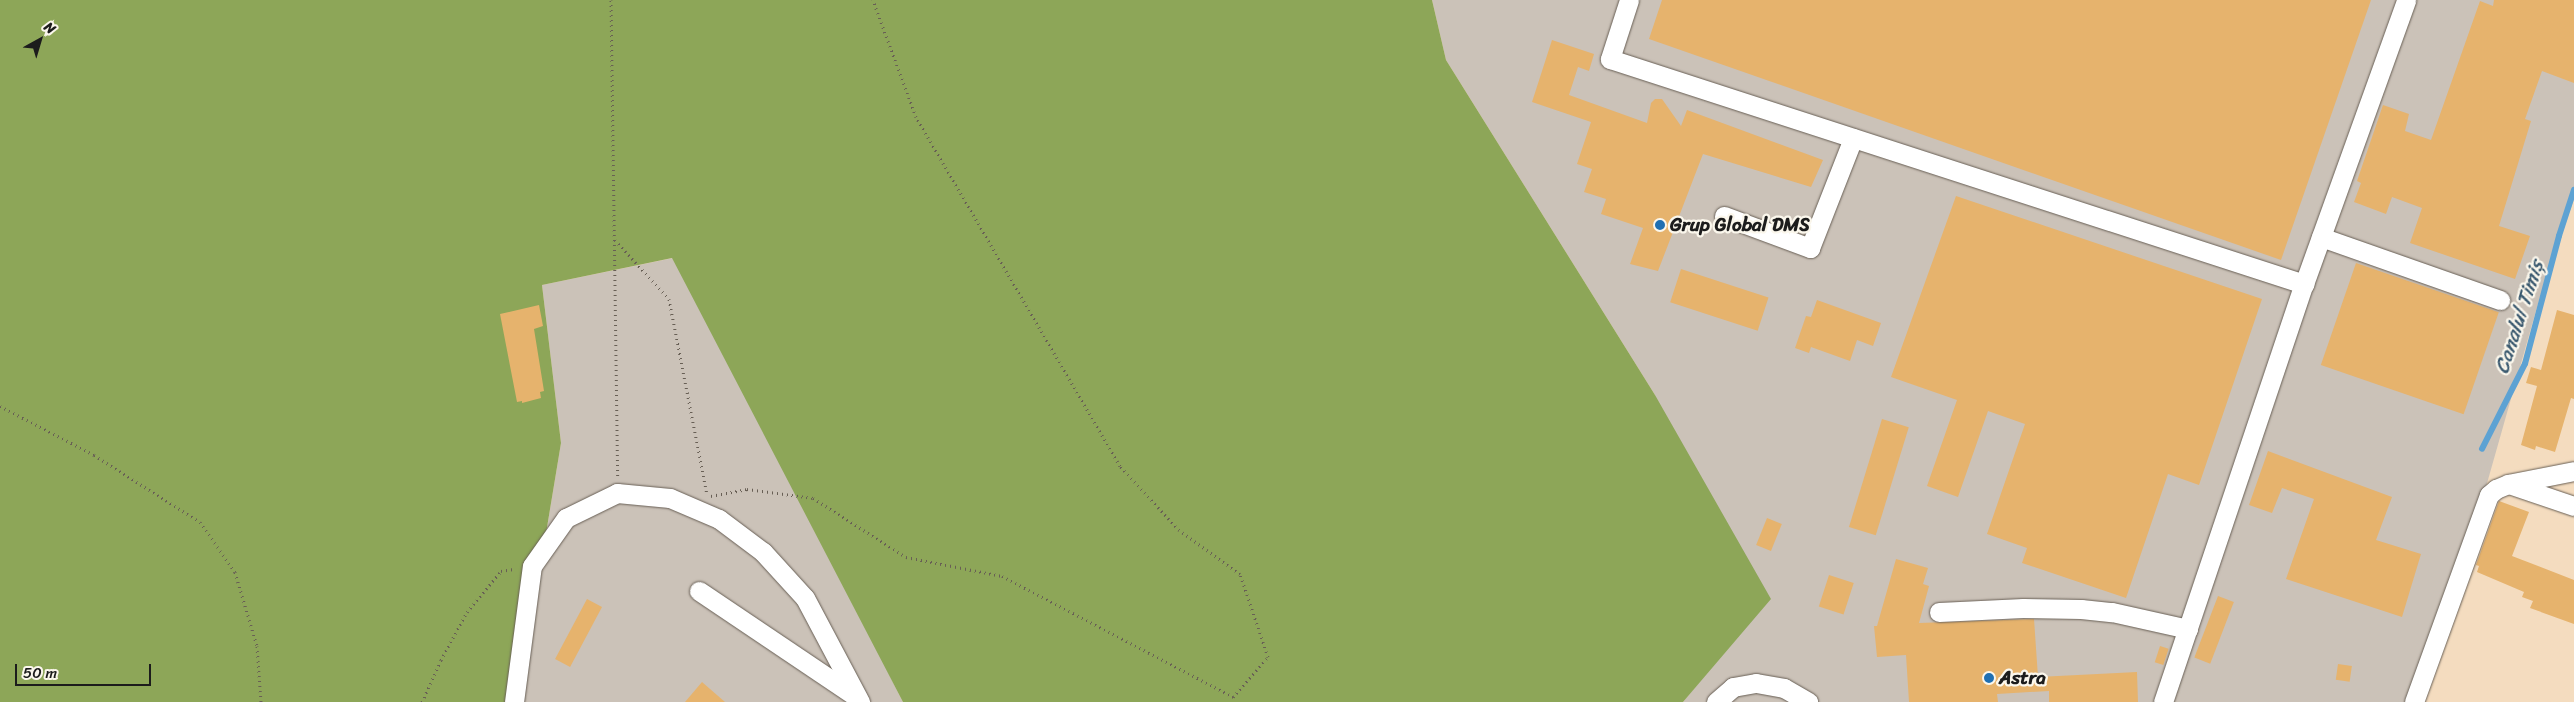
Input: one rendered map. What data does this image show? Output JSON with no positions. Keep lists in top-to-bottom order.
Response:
{
  "water": ["Canalul Timiș"],
  "places": ["Grup Global DMS", "Astra"],
  "scale_bar": "50 m",
  "north": "top right"
}
